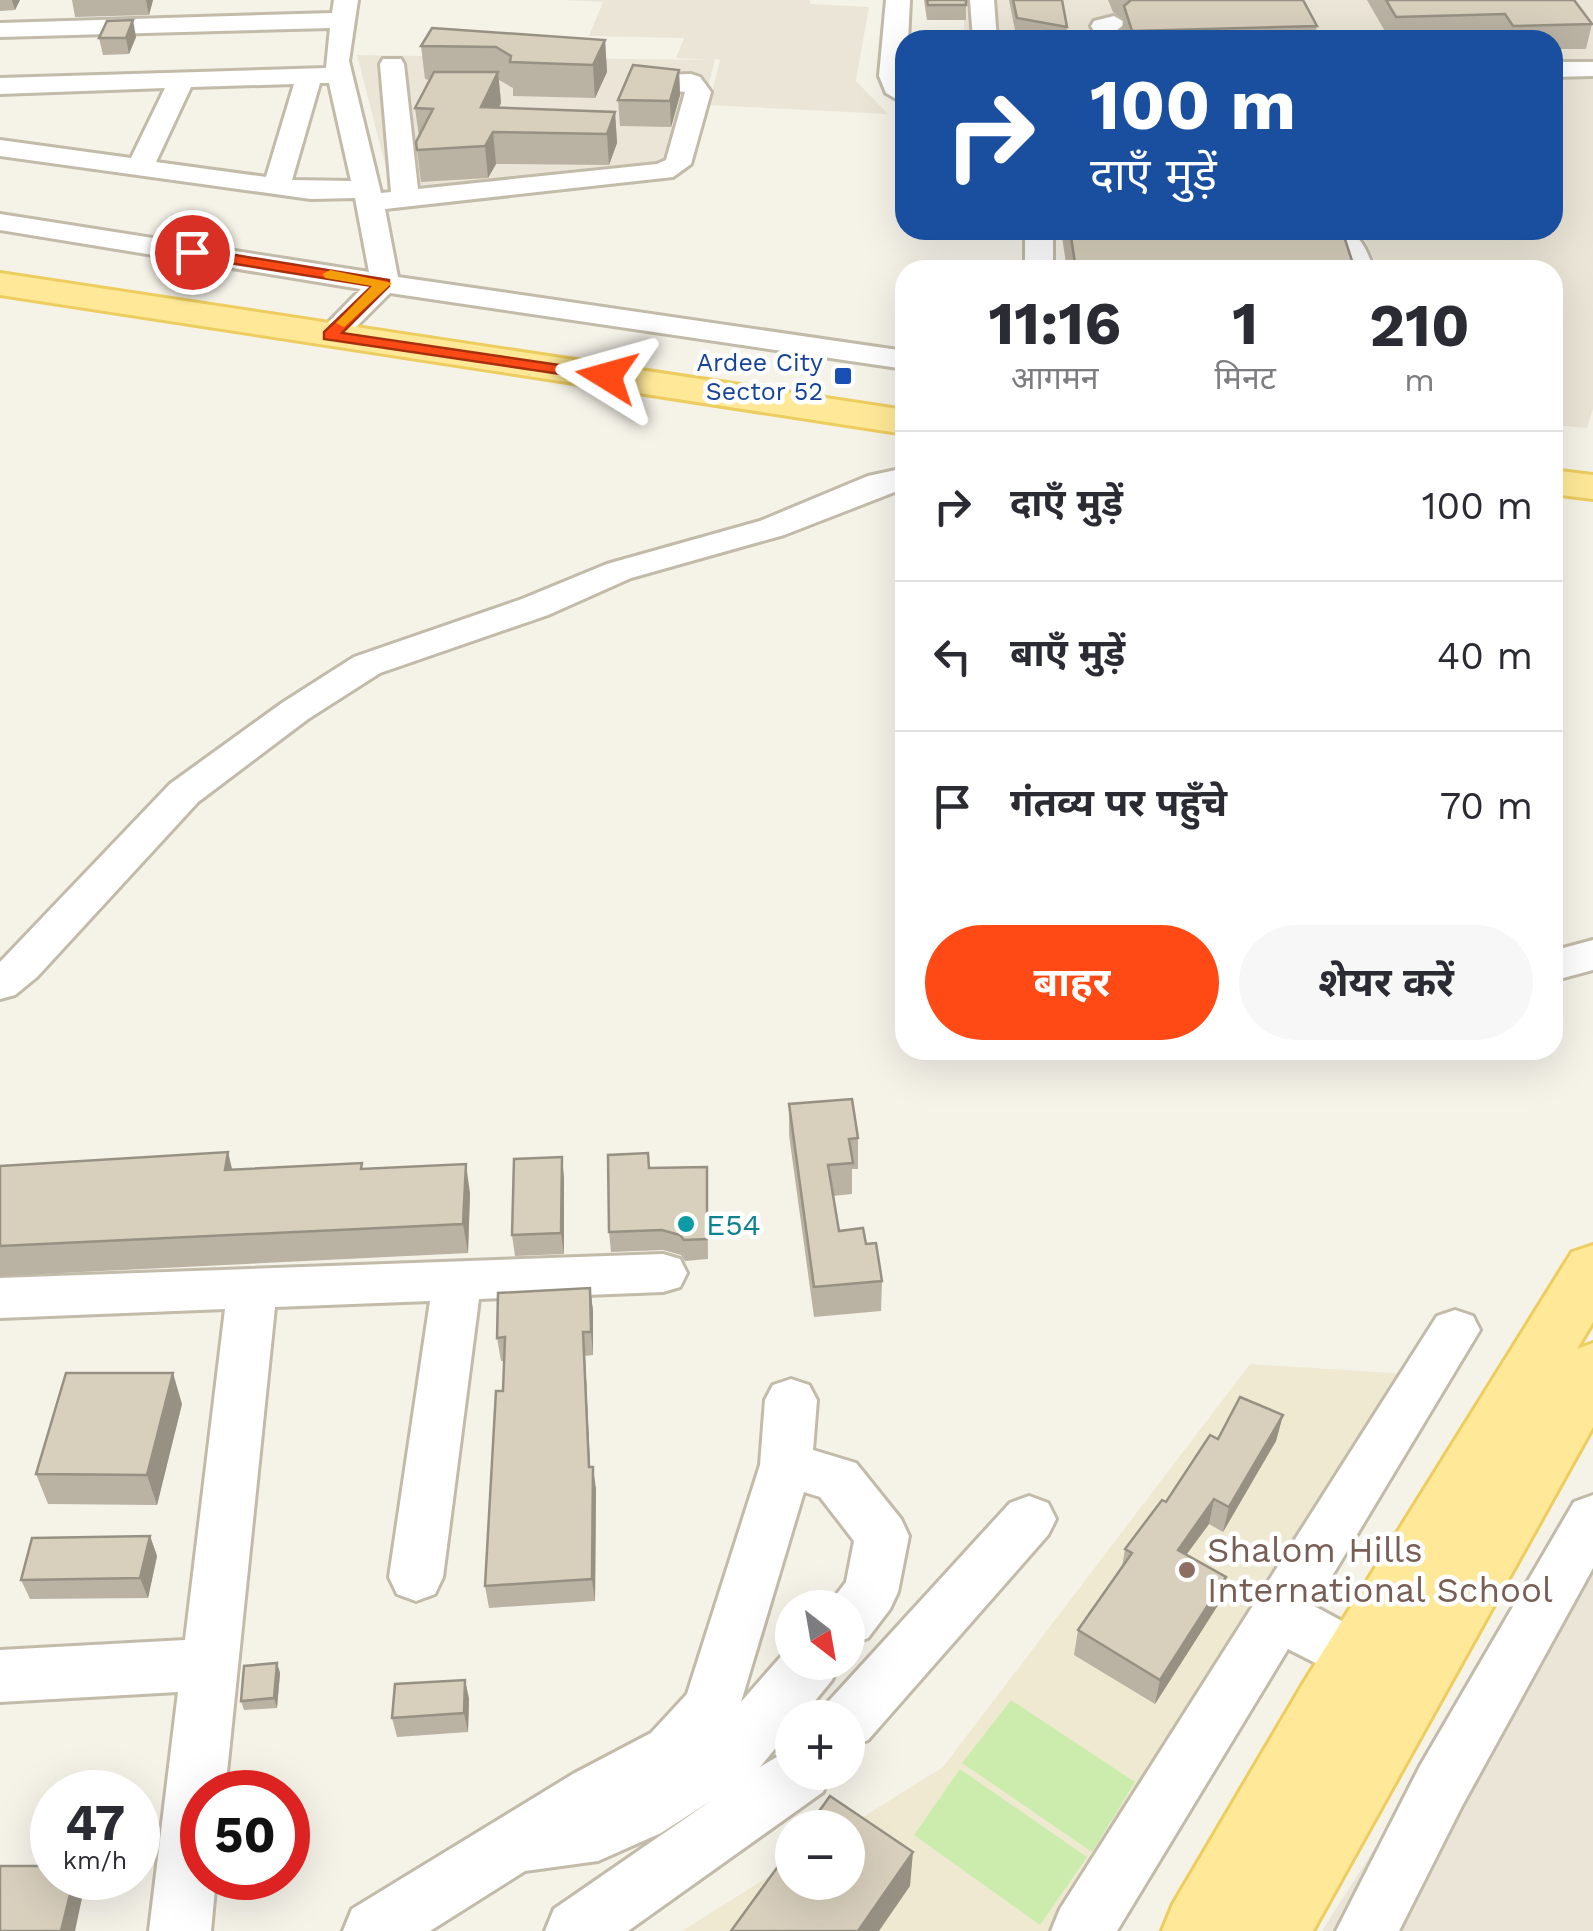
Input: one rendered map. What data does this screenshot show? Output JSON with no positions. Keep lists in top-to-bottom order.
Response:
{
  "places": {
    "transit": ["Ardee City Sector 52"],
    "other": ["E54", "Shalom Hills International School"]
  },
  "north": "bottom right",
  "page": {
    "turn": ["100 m", "दाएँ मुड़ें"],
    "eta": [
      "11:16",
      "आगमन",
      "1",
      "मिनट",
      "210",
      "m"
    ],
    "list": [
      {
        "name": "दाएँ मुड़ें",
        "value": "100 m"
      },
      {
        "name": "बाएँ मुड़ें",
        "value": "40 m"
      },
      {
        "name": "गंतव्य पर पहुँचे",
        "value": "70 m"
      }
    ],
    "buttons": ["बाहर", "शेयर करें"],
    "map_buttons": ["+", "−"],
    "speed": "47 km/h",
    "limit": "50"
  }
}
